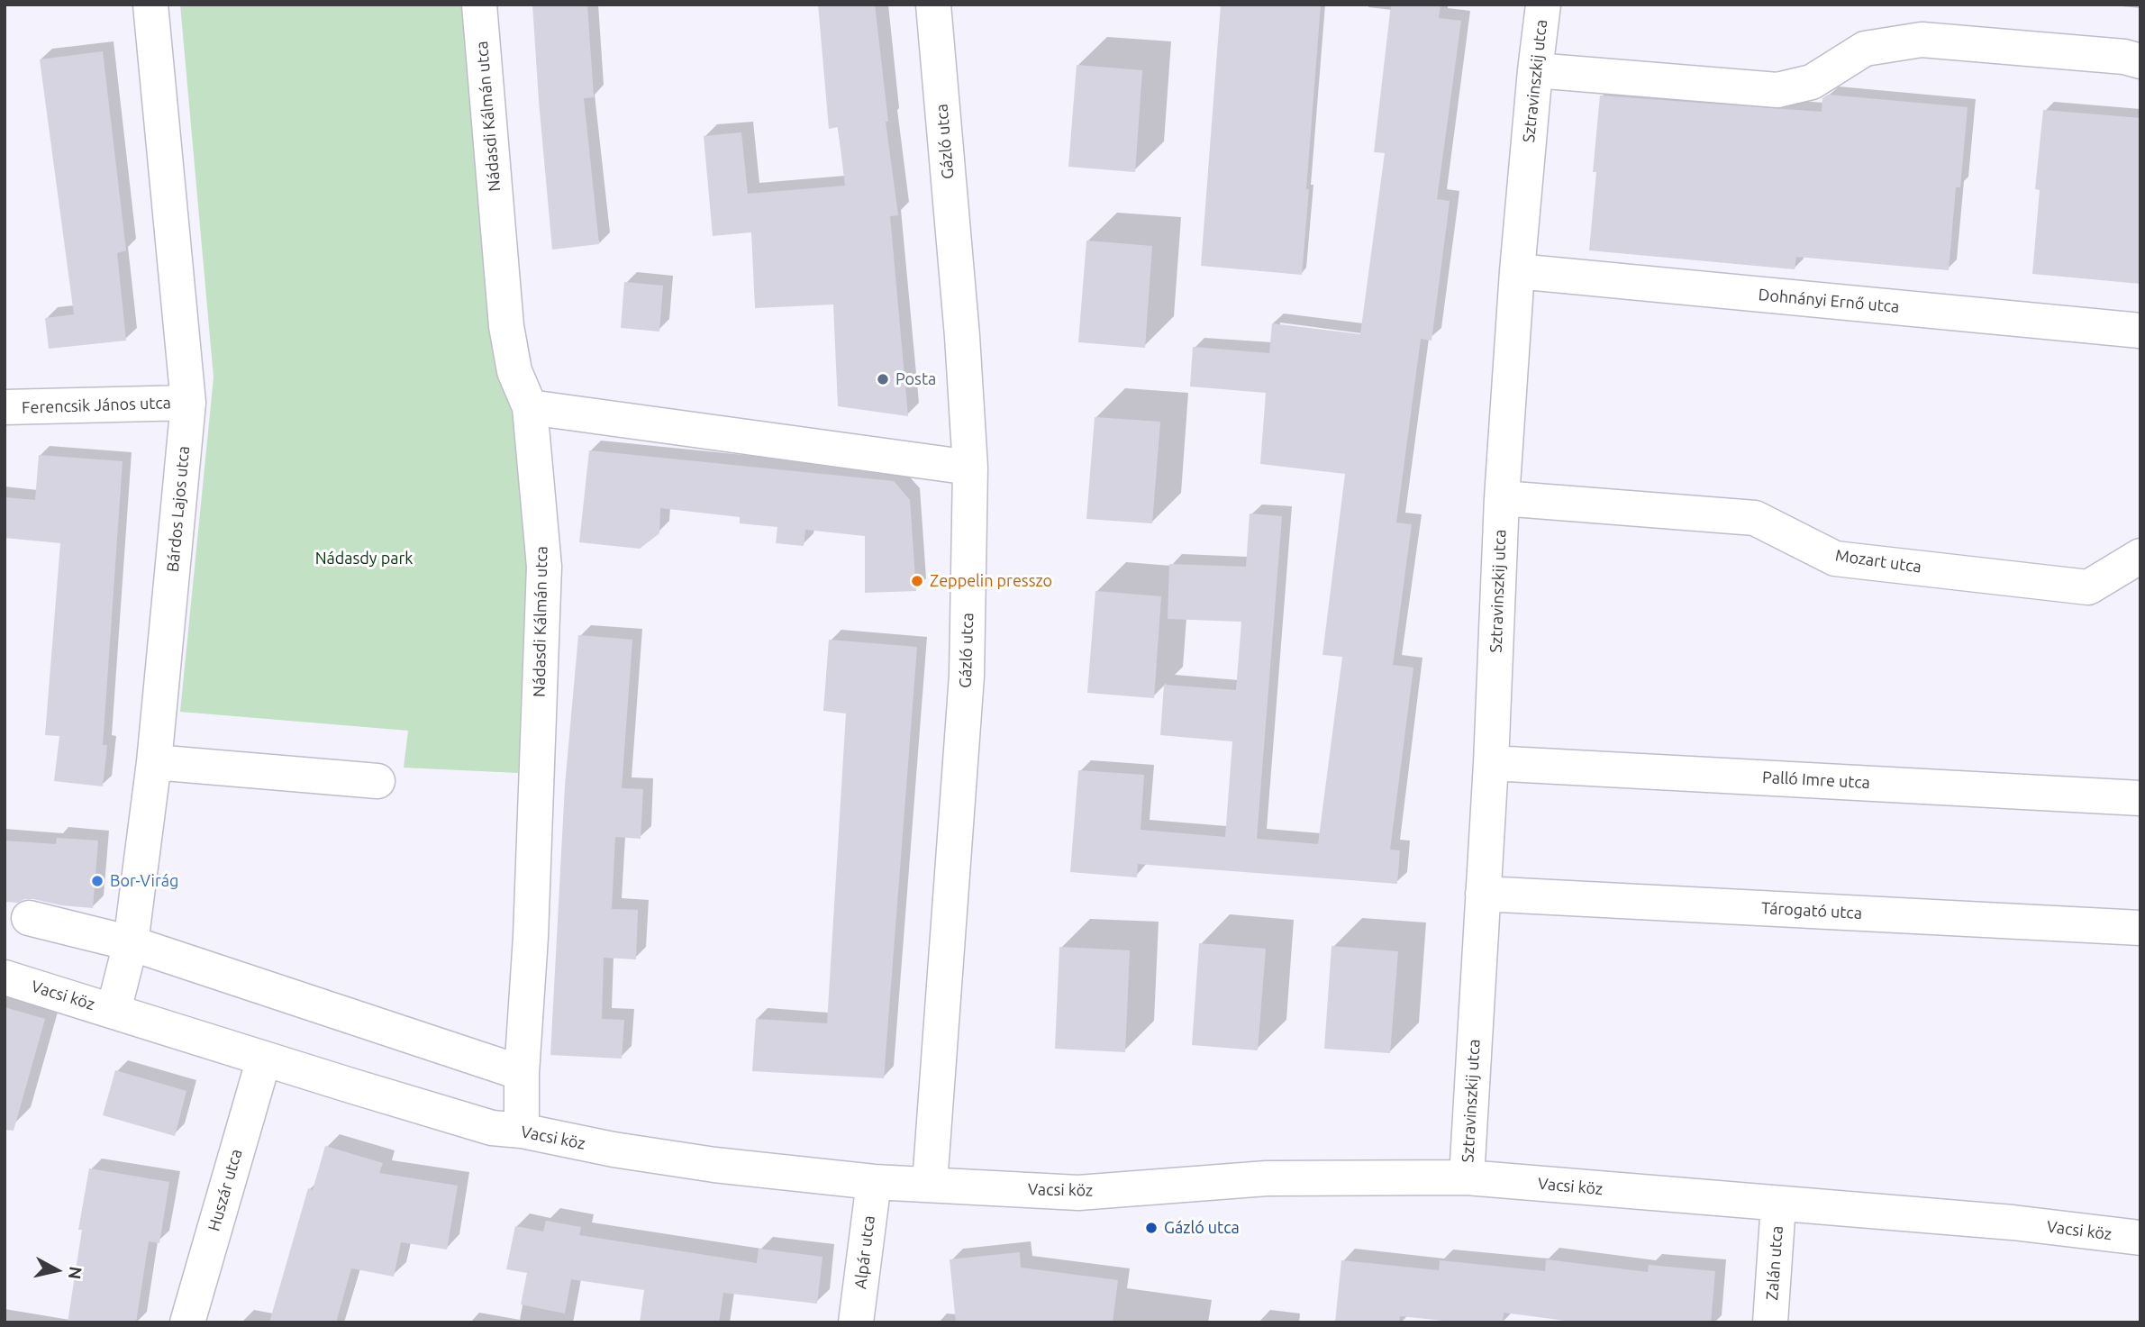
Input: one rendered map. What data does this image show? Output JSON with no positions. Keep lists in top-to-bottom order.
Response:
{
  "streets": {
    "street": [
      "Sztravinszkij utca",
      "Nádasdi Kálmán utca",
      "Gázló utca",
      "Dohnányi Ernő utca",
      "Ferencsik János utca",
      "Bárdos Lajos utca",
      "Mozart utca",
      "Palló Imre utca",
      "Tárogató utca",
      "Vacsi köz",
      "Huszár utca",
      "Alpár utca",
      "Zalán utca"
    ]
  },
  "crossings": [
    ["Sztravinszkij utca", "Dohnányi Ernő utca"],
    ["Sztravinszkij utca", "Mozart utca"],
    ["Sztravinszkij utca", "Palló Imre utca"],
    ["Sztravinszkij utca", "Tárogató utca"],
    ["Sztravinszkij utca", "Vacsi köz"],
    ["Nádasdi Kálmán utca", "Vacsi köz"],
    ["Gázló utca", "Vacsi köz"],
    ["Ferencsik János utca", "Bárdos Lajos utca"],
    ["Bárdos Lajos utca", "Vacsi köz"],
    ["Vacsi köz", "Huszár utca"],
    ["Vacsi köz", "Alpár utca"],
    ["Vacsi köz", "Zalán utca"]
  ],
  "parks": ["Nádasdy park"],
  "places": [
    "Posta",
    "Zeppelin presszo",
    "Bor-Virág",
    "Gázló utca"
  ],
  "north": "right"
}
